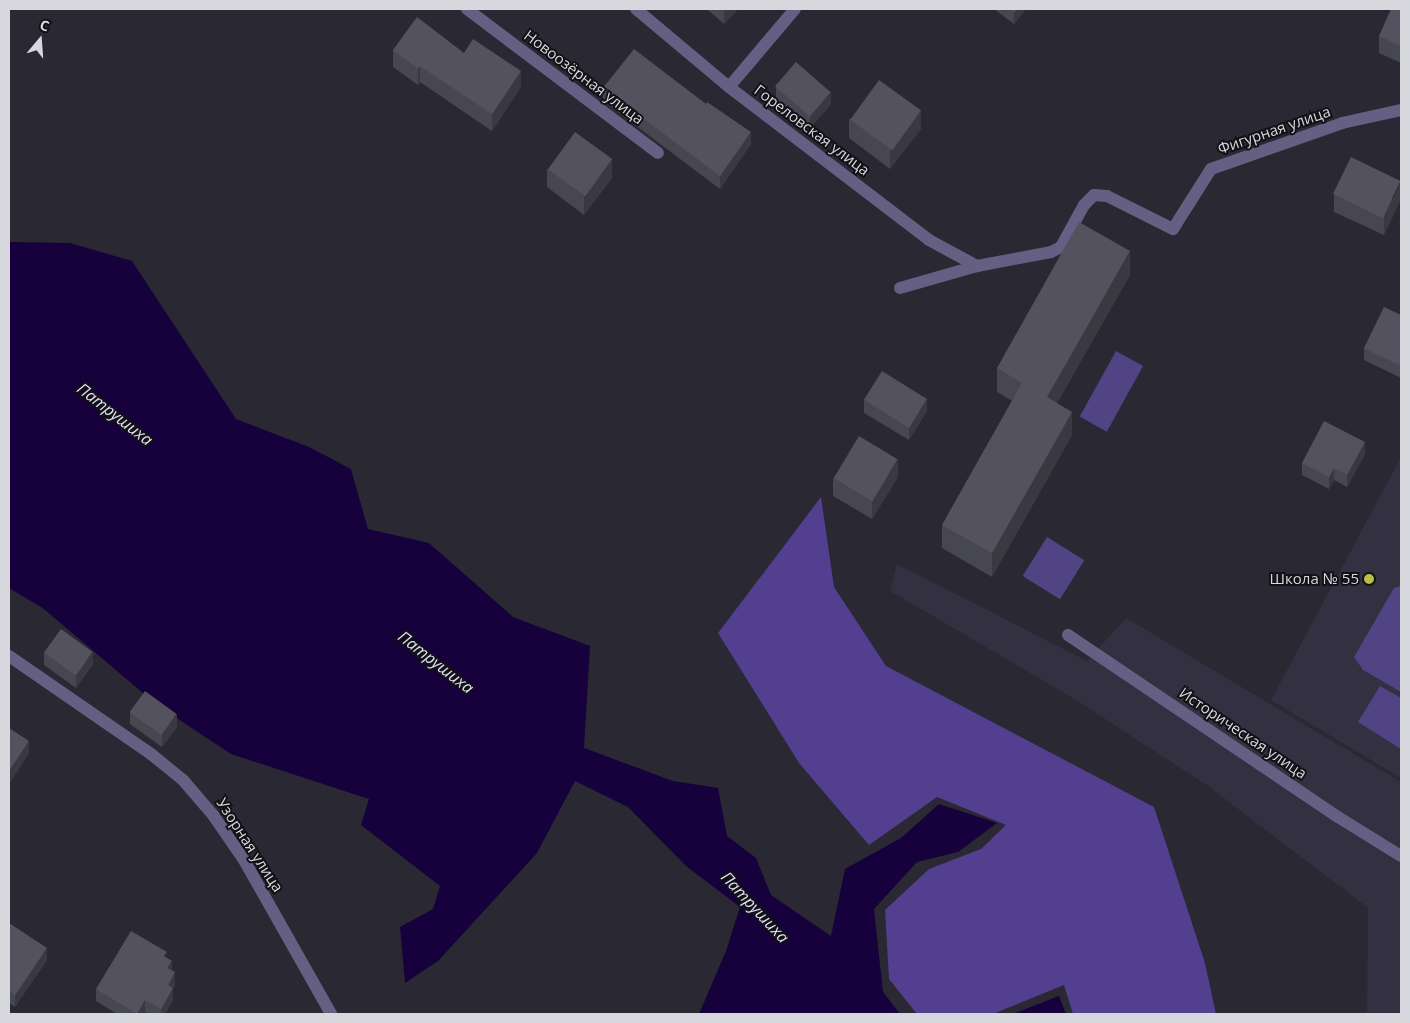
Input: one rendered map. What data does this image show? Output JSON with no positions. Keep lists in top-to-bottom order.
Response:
{
  "streets": {
    "street": [
      "Новоозёрная улица",
      "Гореловская улица",
      "Фигурная улица",
      "Историческая улица",
      "Узорная улица"
    ]
  },
  "crossings": [
    ["Гореловская улица", "Фигурная улица"]
  ],
  "water": ["Патрушиха"],
  "places": ["Школа № 55"],
  "north": "top"
}
